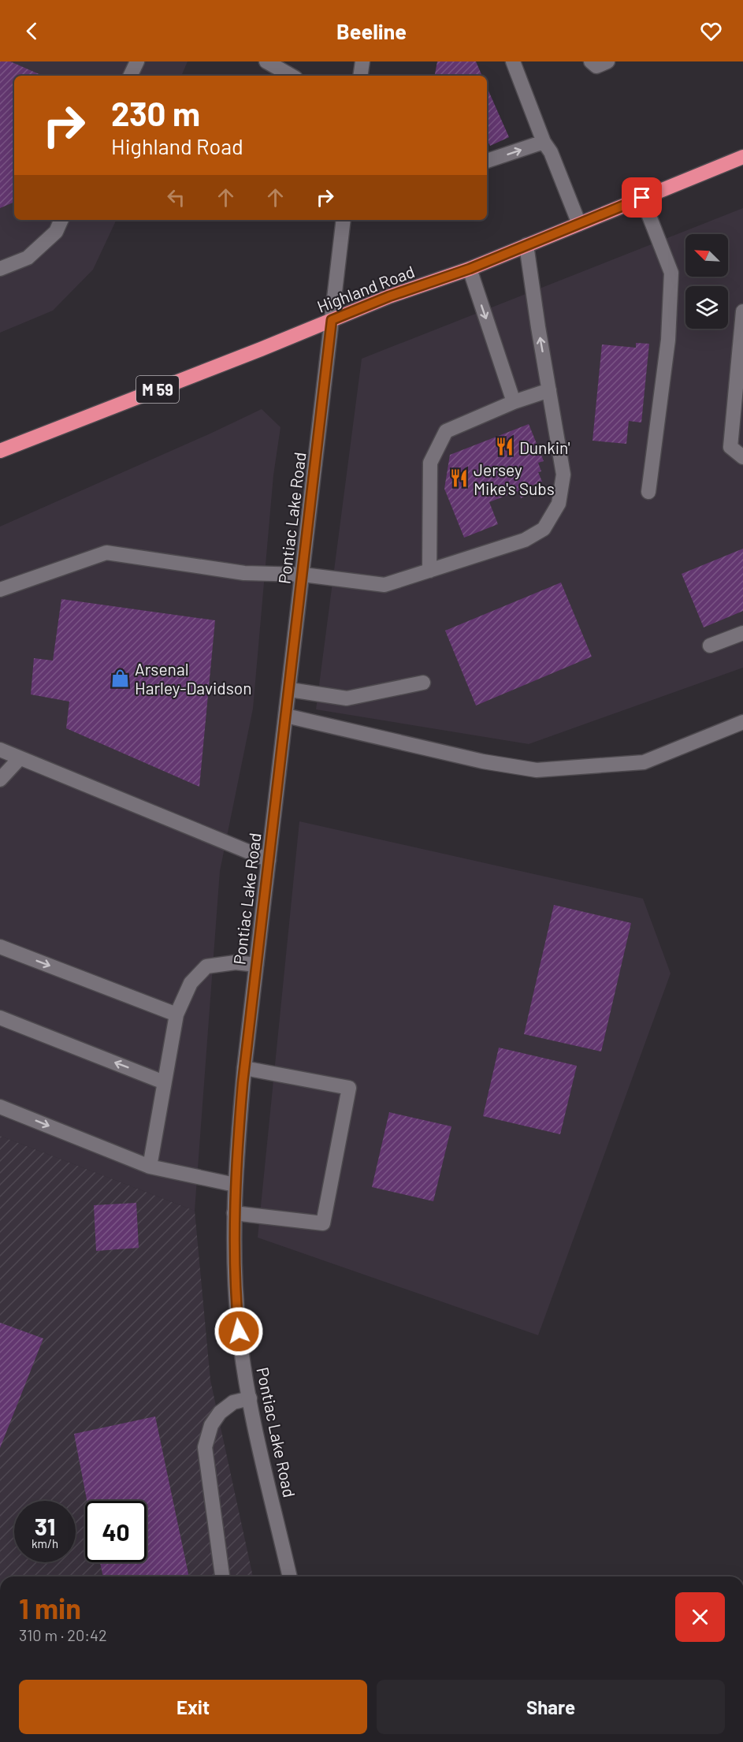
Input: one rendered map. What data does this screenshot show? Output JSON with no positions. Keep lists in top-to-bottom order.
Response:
{
  "streets": {
    "highway": ["Highland Road", "M 59"],
    "street": ["Pontiac Lake Road"]
  },
  "crossings": [
    ["Highland Road", "Pontiac Lake Road"]
  ],
  "places": {
    "restaurant": ["Dunkin'", "Jersey Mike's Subs"],
    "shop": ["Arsenal Harley-Davidson"]
  },
  "north": "top left",
  "page": {
    "header": "Beeline",
    "turn": ["230 m", "Highland Road"],
    "speed": "31 km/h",
    "limit": "40",
    "heading": ["1 min", "310 m · 20:42"],
    "buttons": ["Exit", "Share"]
  }
}
